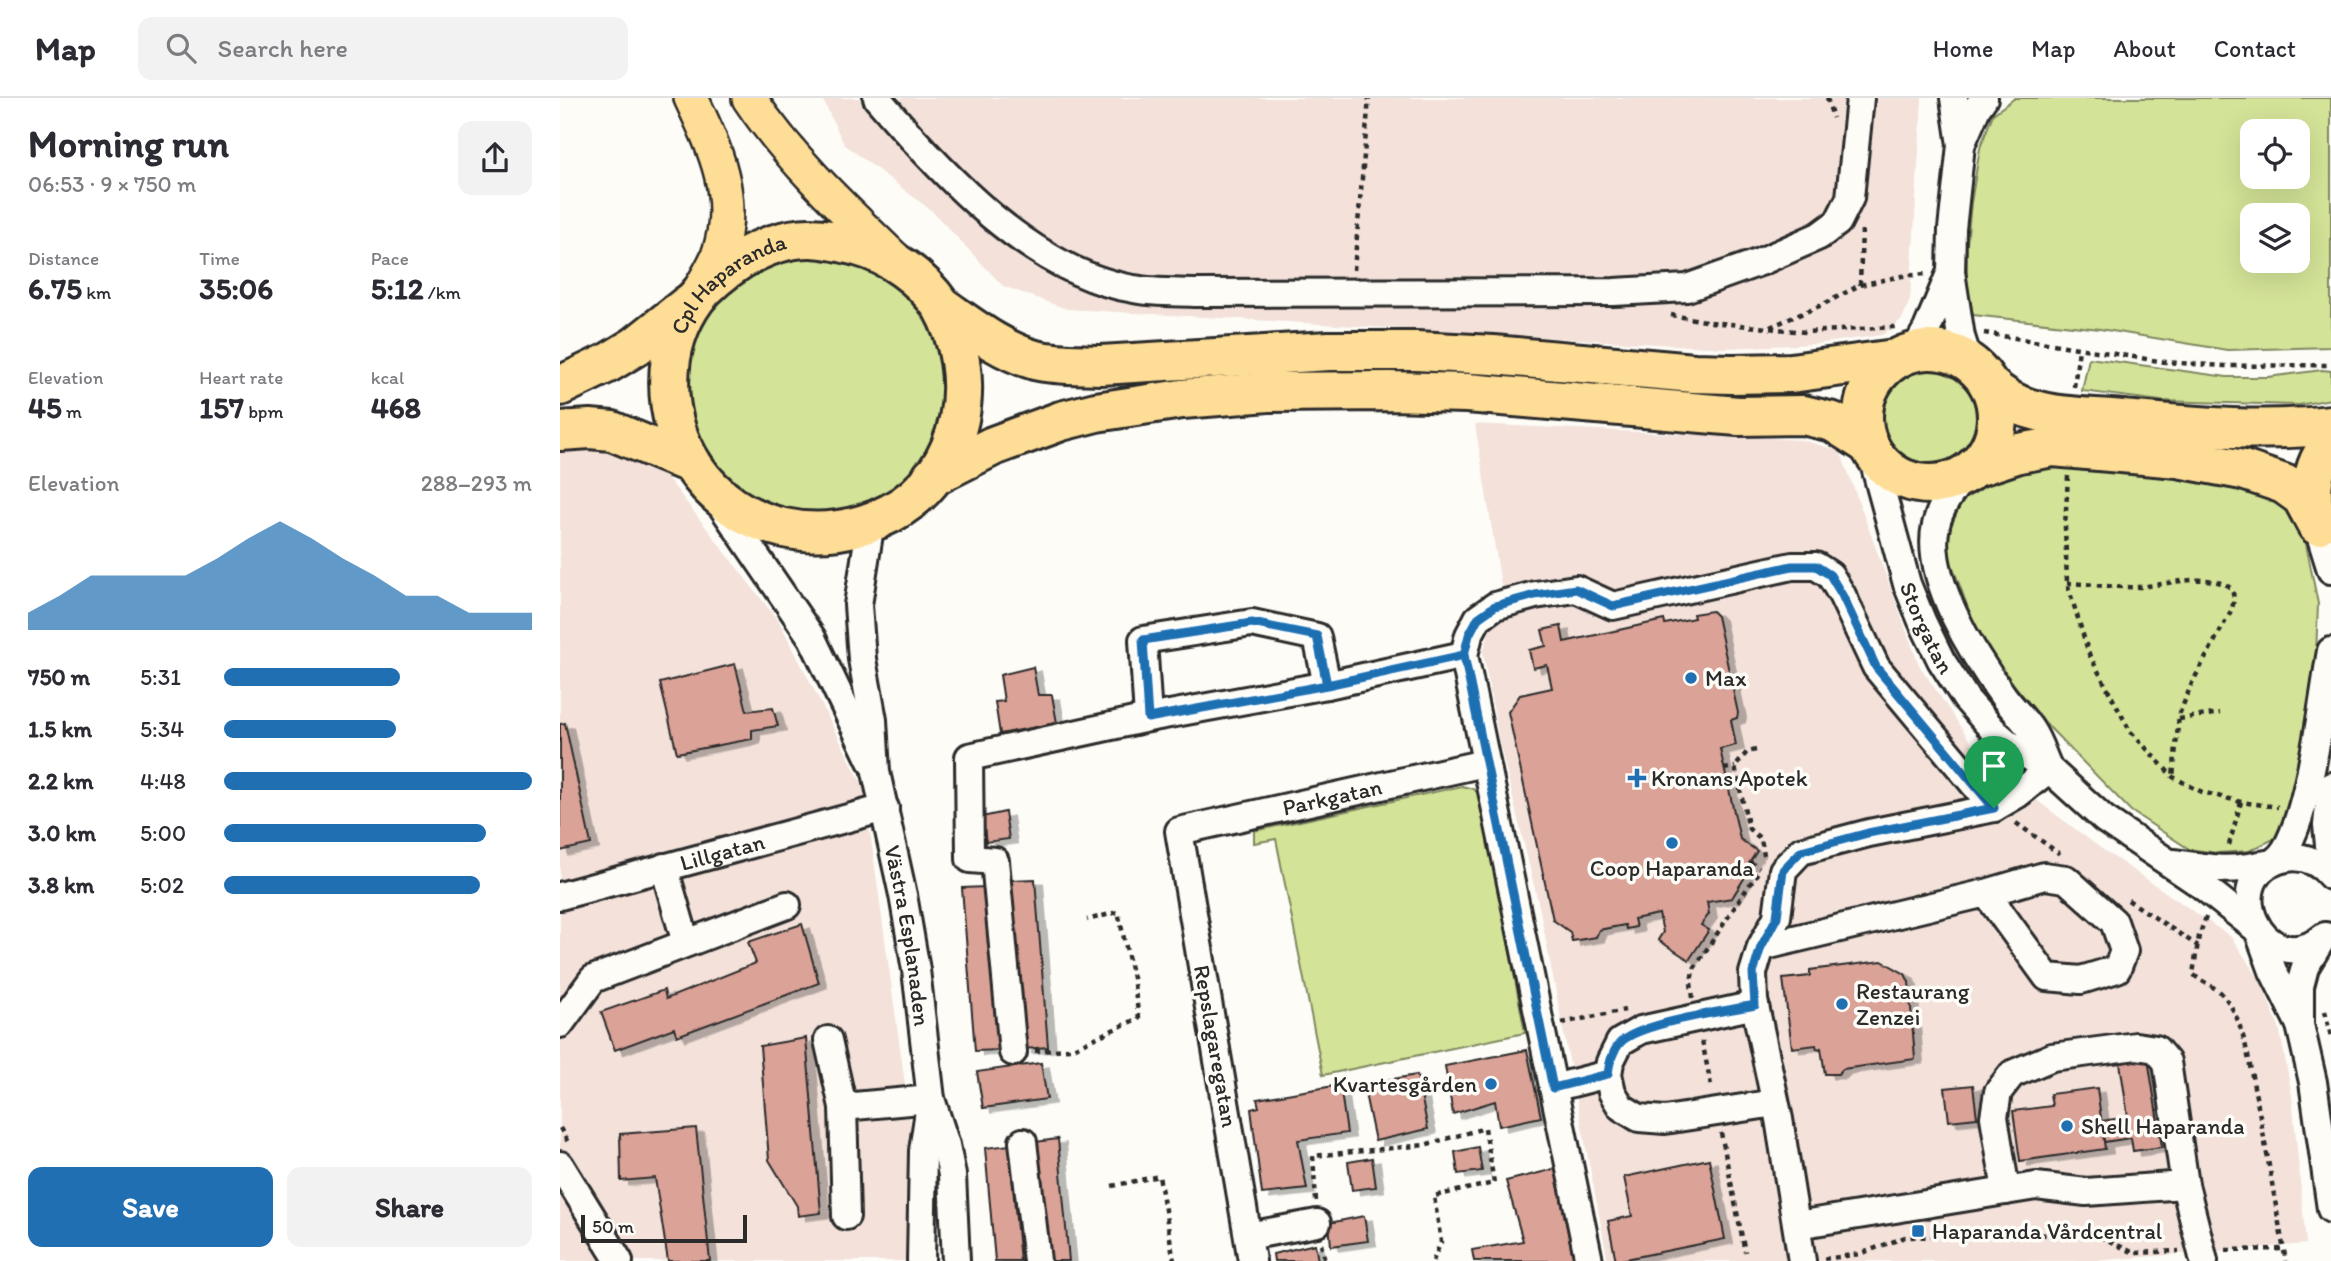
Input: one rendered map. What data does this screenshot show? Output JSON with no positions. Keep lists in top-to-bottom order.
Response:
{
  "streets": {
    "highway": ["Cpl Haparanda"],
    "street": [
      "Storgatan",
      "Parkgatan",
      "Lillgatan",
      "Västra Esplanaden",
      "Repslagaregatan"
    ]
  },
  "crossings": [
    ["Cpl Haparanda", "Västra Esplanaden"],
    ["Parkgatan", "Repslagaregatan"],
    ["Lillgatan", "Västra Esplanaden"]
  ],
  "places": {
    "other": [
      "Max",
      "Coop Haparanda",
      "Restaurang Zenzei",
      "Kvartesgården",
      "Shell Haparanda"
    ],
    "health": ["Kronans Apotek"],
    "transit": ["Haparanda Vårdcentral"]
  },
  "scale_bar": "50 m",
  "page": {
    "header": "Map",
    "search": "Search here",
    "nav": [
      "Home",
      "Map",
      "About",
      "Contact"
    ],
    "heading": ["Morning run", "06:53 · 9 × 750 m"],
    "stats": [
      ["Distance", "6.75 km"],
      ["Time", "35:06"],
      ["Pace", "5:12 /km"],
      ["Elevation", "45 m"],
      ["Heart rate", "157 bpm"],
      ["kcal", "468"]
    ],
    "chart": ["Elevation", "288–293 m"],
    "list": [
      {
        "name": "750 m",
        "note": "5:31"
      },
      {
        "name": "1.5 km",
        "note": "5:34"
      },
      {
        "name": "2.2 km",
        "note": "4:48"
      },
      {
        "name": "3.0 km",
        "note": "5:00"
      },
      {
        "name": "3.8 km",
        "note": "5:02"
      }
    ],
    "buttons": ["Save", "Share"],
    "scale": "50 m"
  }
}
